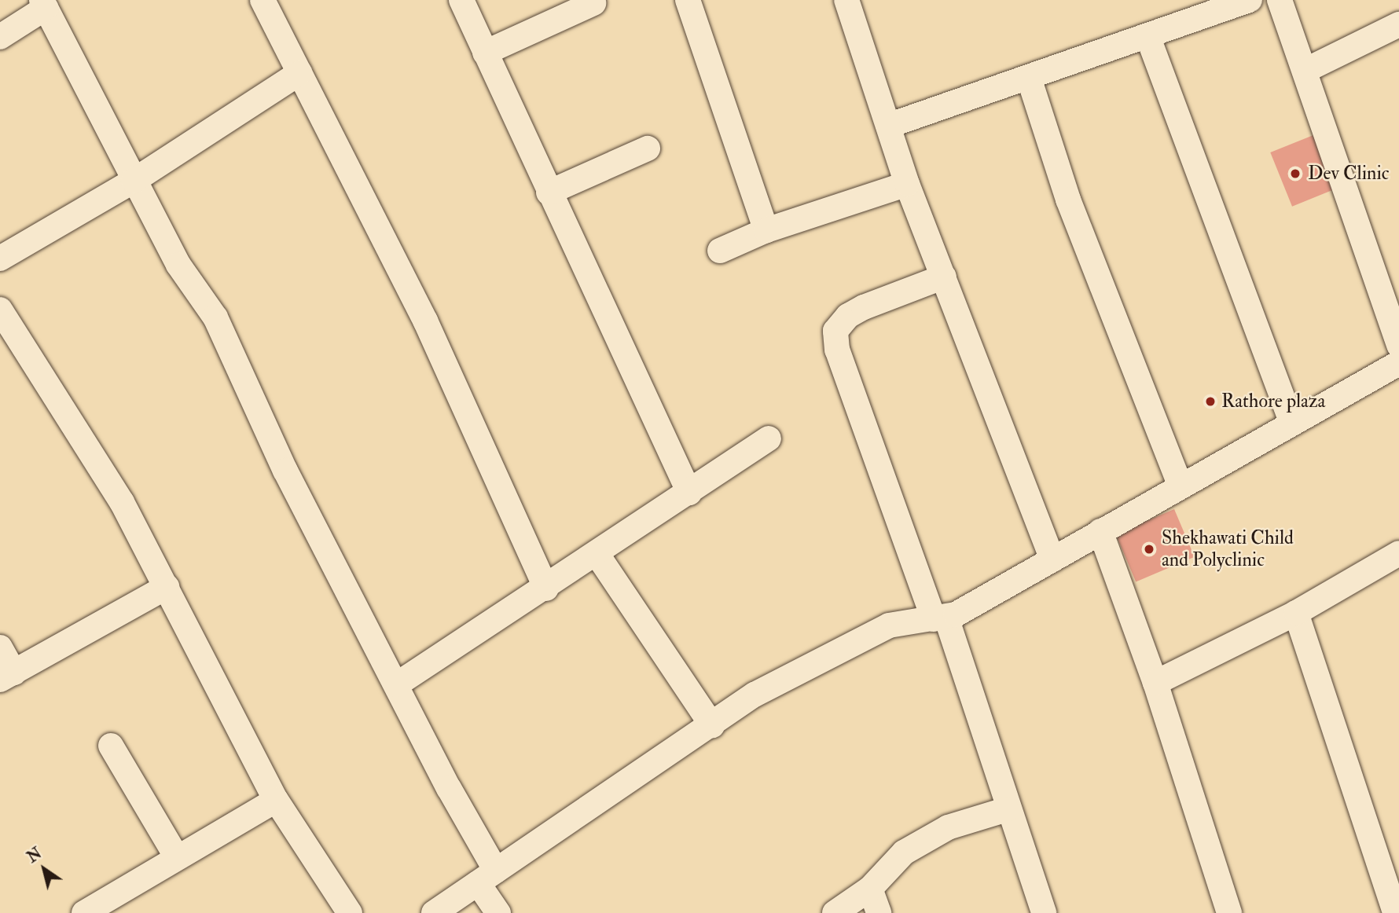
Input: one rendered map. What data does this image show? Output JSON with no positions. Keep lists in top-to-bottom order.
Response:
{
  "places": ["Dev Clinic", "Rathore plaza", "Shekhawati Child and Polyclinic"],
  "north": "top left"
}
